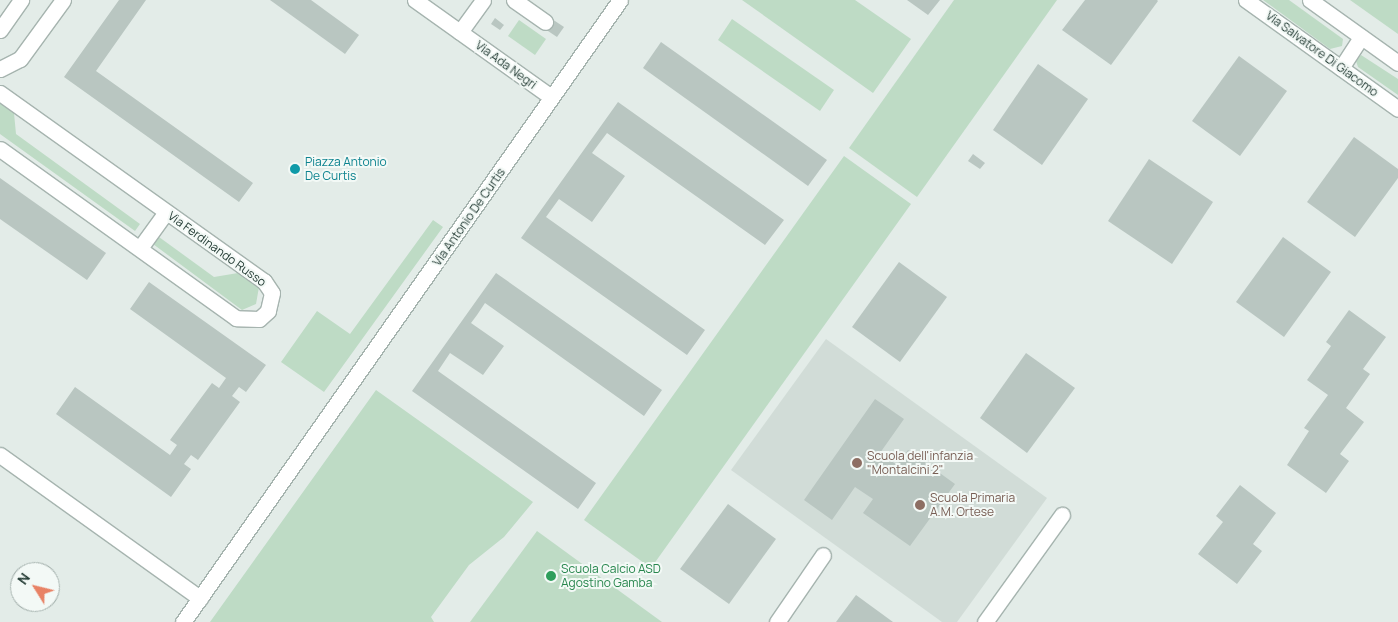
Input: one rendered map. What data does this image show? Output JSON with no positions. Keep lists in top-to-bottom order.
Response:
{
  "streets": {
    "street": [
      "Via Salvatore Di Giacomo",
      "Via Ada Negri",
      "Via Antonio De Curtis",
      "Via Ferdinando Russo"
    ]
  },
  "crossings": [
    ["Via Ada Negri", "Via Antonio De Curtis"]
  ],
  "places": [
    "Piazza Antonio De Curtis",
    "Scuola dell'infanzia \"Montalcini 2\"",
    "Scuola Primaria A.M. Ortese",
    "Scuola Calcio ASD Agostino Gamba"
  ],
  "north": "top left"
}
